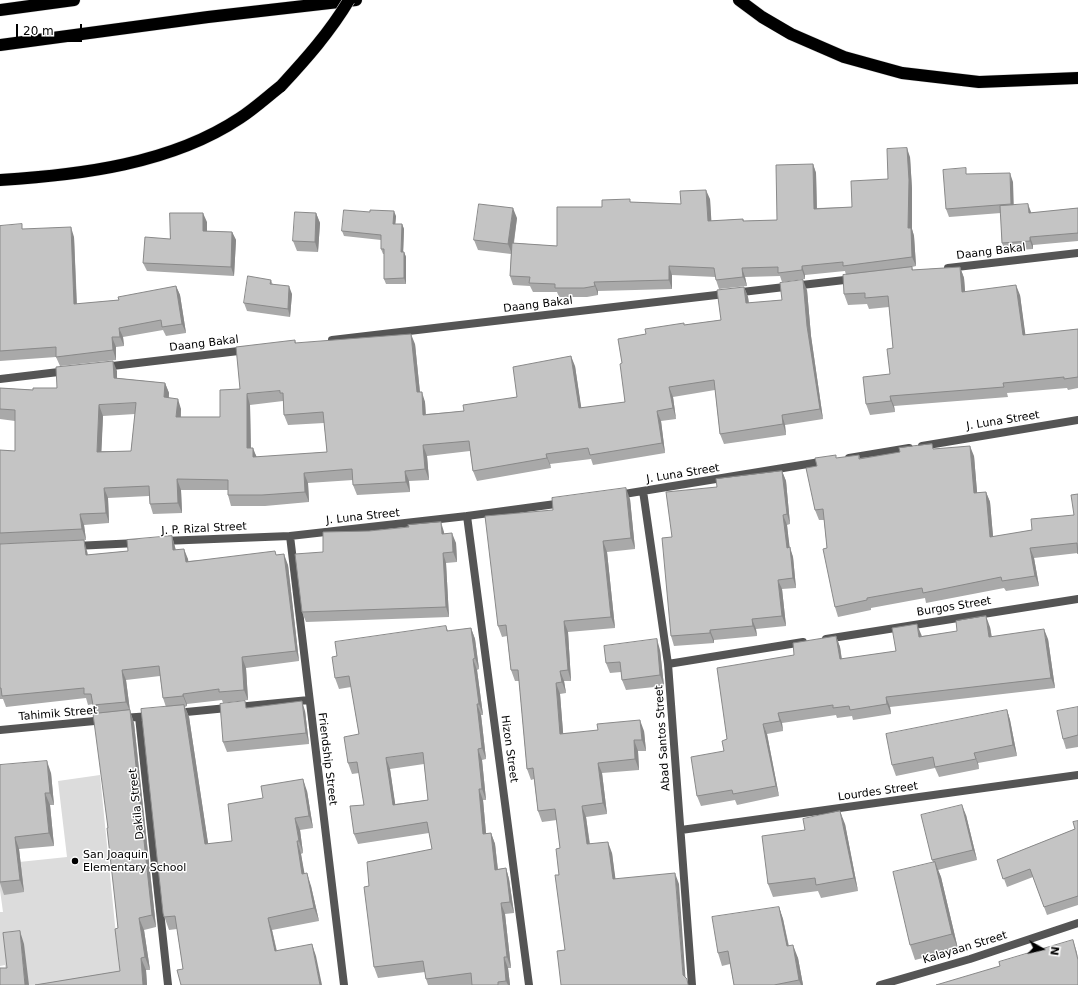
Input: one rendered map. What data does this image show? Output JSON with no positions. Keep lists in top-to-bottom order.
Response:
{
  "streets": {
    "street": [
      "Daang Bakal",
      "J. Luna Street",
      "J. P. Rizal Street",
      "Burgos Street",
      "Tahimik Street",
      "Abad Santos Street",
      "Hizon Street",
      "Friendship Street",
      "Lourdes Street",
      "Dakila Street",
      "Kalayaan Street"
    ]
  },
  "crossings": [
    ["J. Luna Street", "J. P. Rizal Street"],
    ["J. Luna Street", "Abad Santos Street"],
    ["J. Luna Street", "Hizon Street"],
    ["J. Luna Street", "Friendship Street"],
    ["J. P. Rizal Street", "Friendship Street"],
    ["Burgos Street", "Abad Santos Street"],
    ["Tahimik Street", "Friendship Street"],
    ["Tahimik Street", "Dakila Street"],
    ["Abad Santos Street", "Lourdes Street"]
  ],
  "places": ["San Joaquin Elementary School"],
  "scale_bar": "20 m",
  "north": "right"
}
